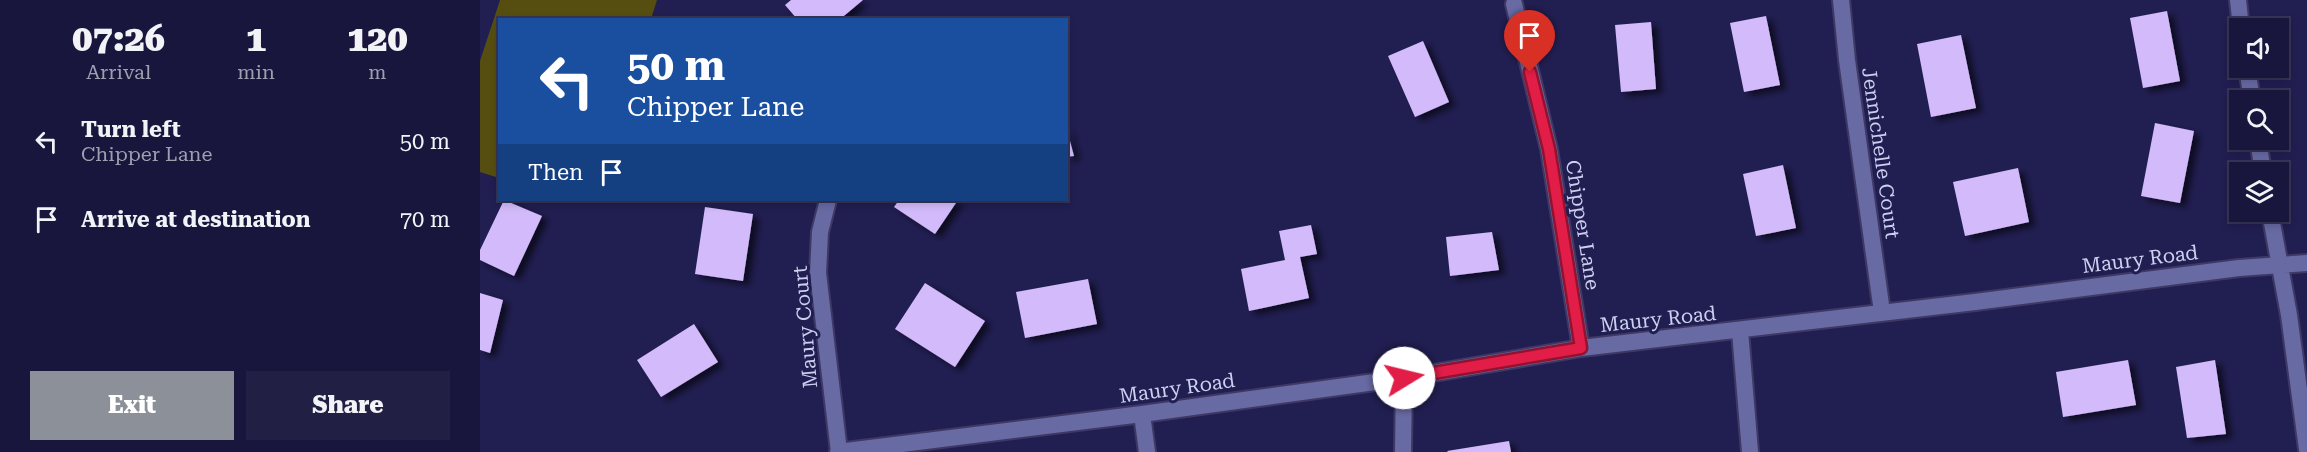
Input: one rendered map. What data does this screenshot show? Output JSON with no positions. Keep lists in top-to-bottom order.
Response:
{
  "streets": {
    "street": [
      "Jennichelle Court",
      "Chipper Lane",
      "Maury Road",
      "Maury Court"
    ]
  },
  "crossings": [
    ["Jennichelle Court", "Maury Road"],
    ["Chipper Lane", "Maury Road"],
    ["Maury Road", "Maury Court"]
  ],
  "page": {
    "eta": [
      "07:26",
      "Arrival",
      "1",
      "min",
      "120",
      "m"
    ],
    "turn": ["50 m", "Chipper Lane"],
    "list": [
      {
        "name": "Turn left",
        "note": "Chipper Lane",
        "value": "50 m"
      },
      {
        "name": "Arrive at destination",
        "value": "70 m"
      }
    ],
    "then": "Then",
    "buttons": ["Exit", "Share"]
  }
}
